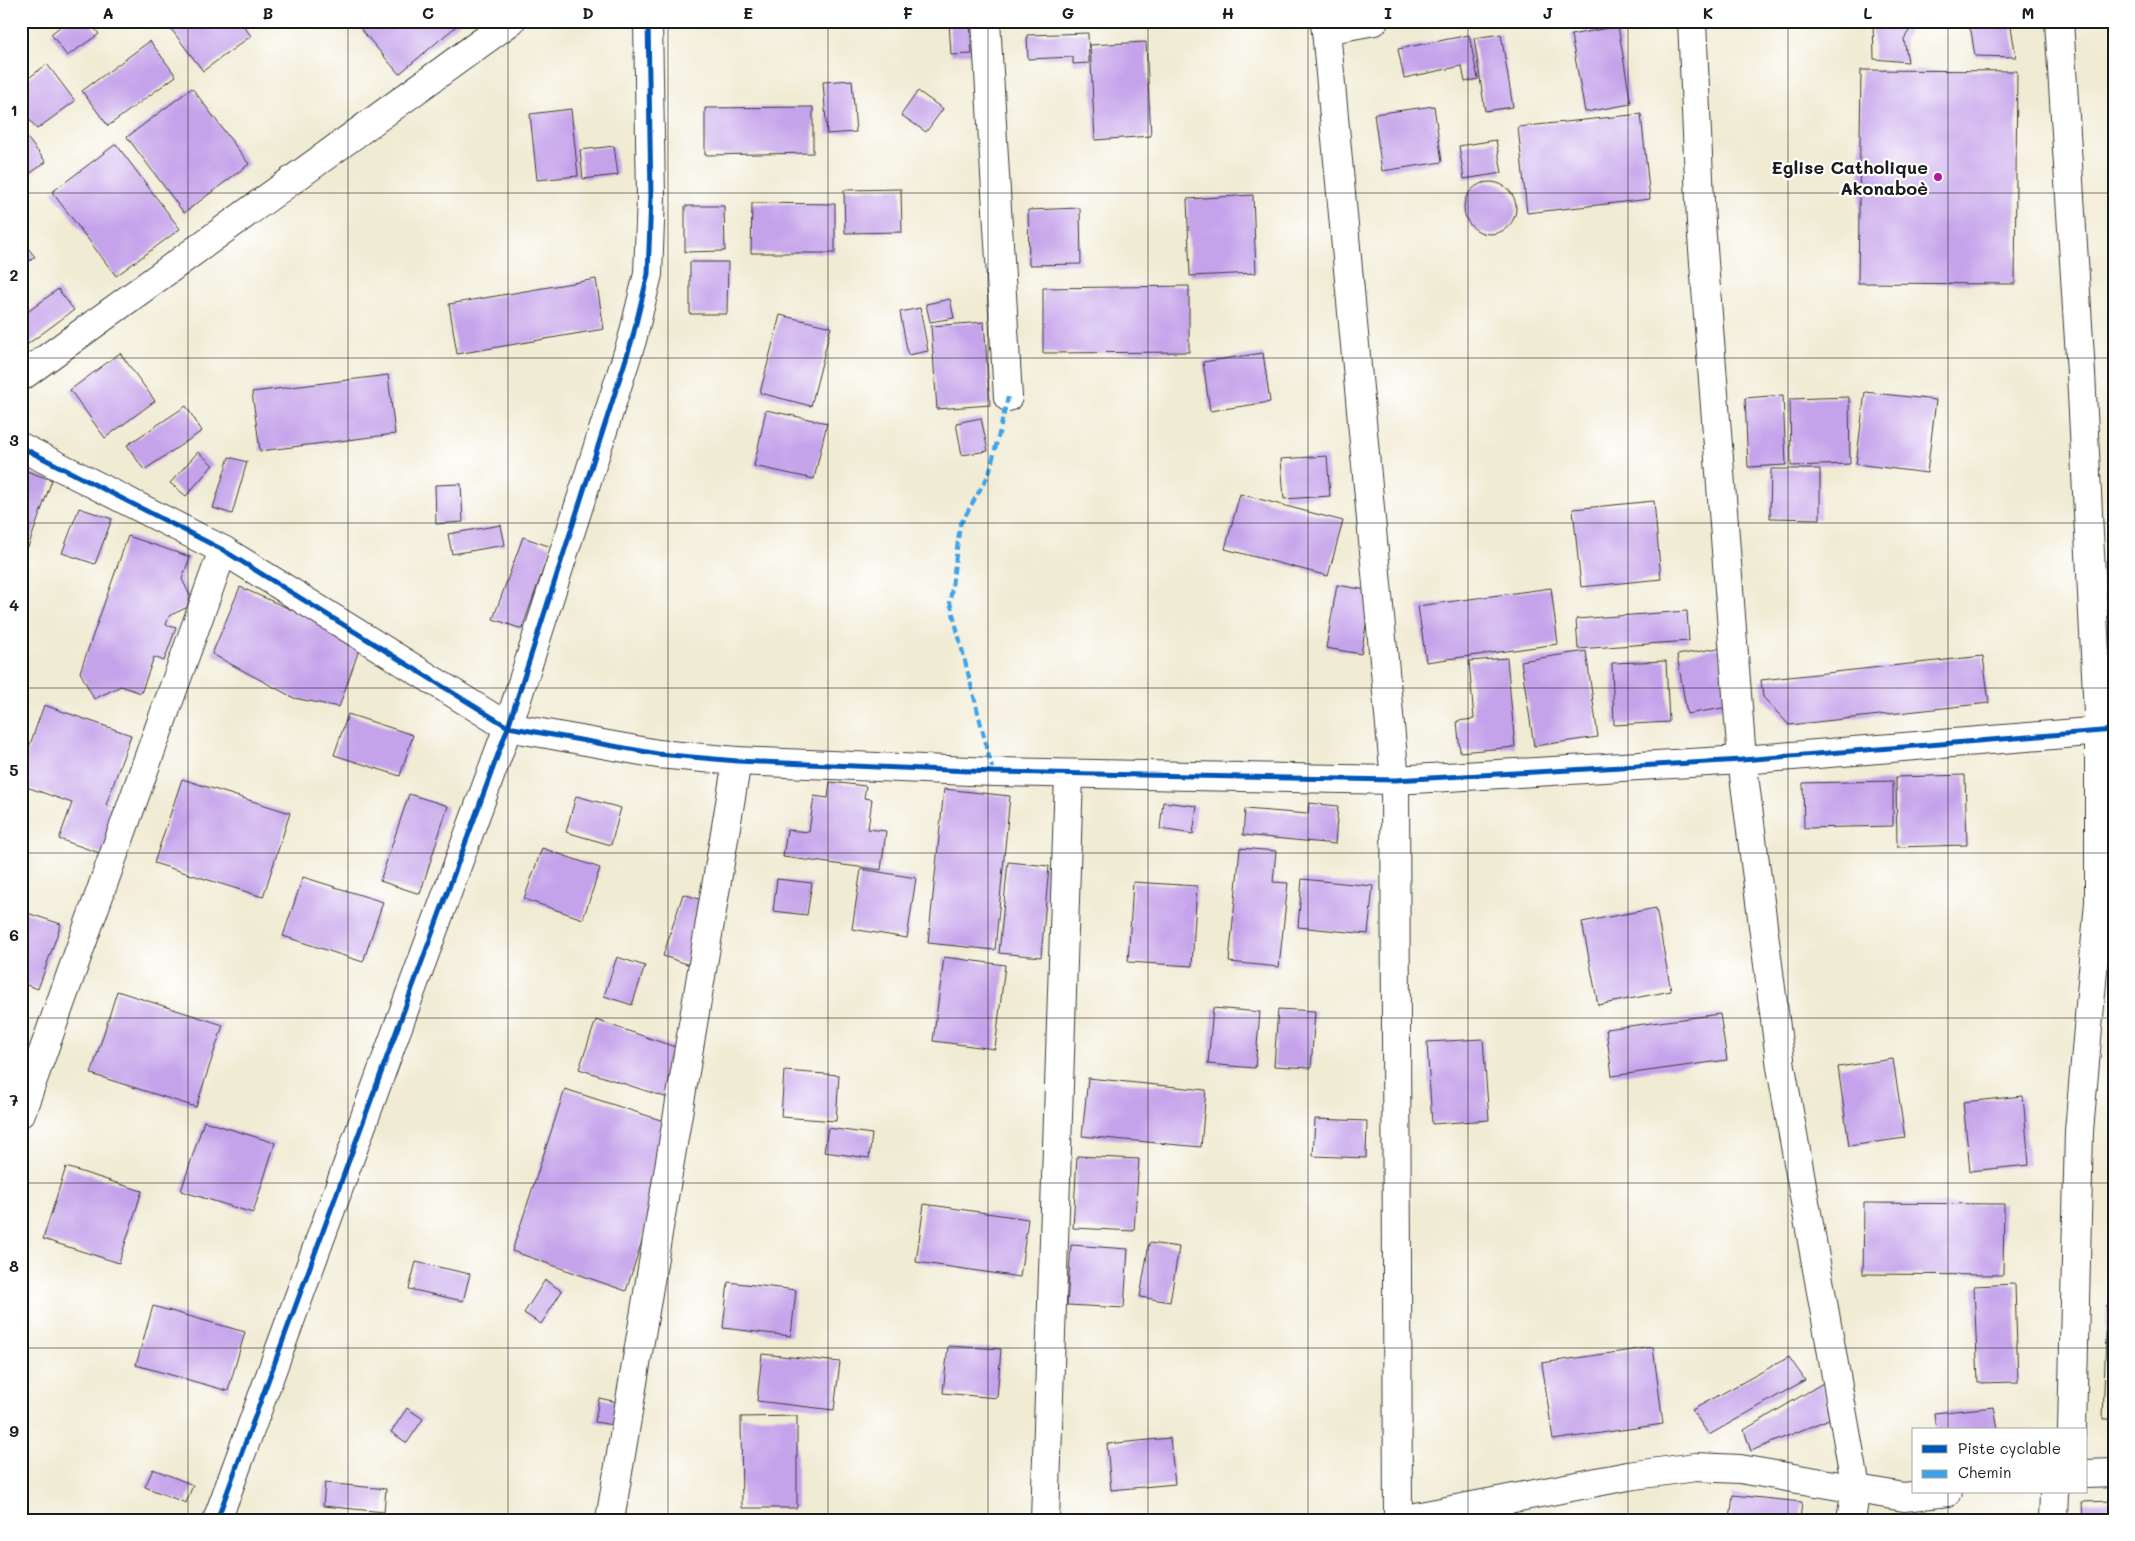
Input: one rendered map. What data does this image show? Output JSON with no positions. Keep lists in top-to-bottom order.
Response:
{
  "places": ["Eglise Catholique Akonaboè"],
  "legend": ["Piste cyclable", "Chemin"],
  "grid": {
    "columns": [
      "A",
      "B",
      "C",
      "D",
      "E",
      "F",
      "G",
      "H",
      "I",
      "J",
      "K",
      "L",
      "M"
    ],
    "rows": [
      "1",
      "2",
      "3",
      "4",
      "5",
      "6",
      "7",
      "8",
      "9"
    ]
  }
}
